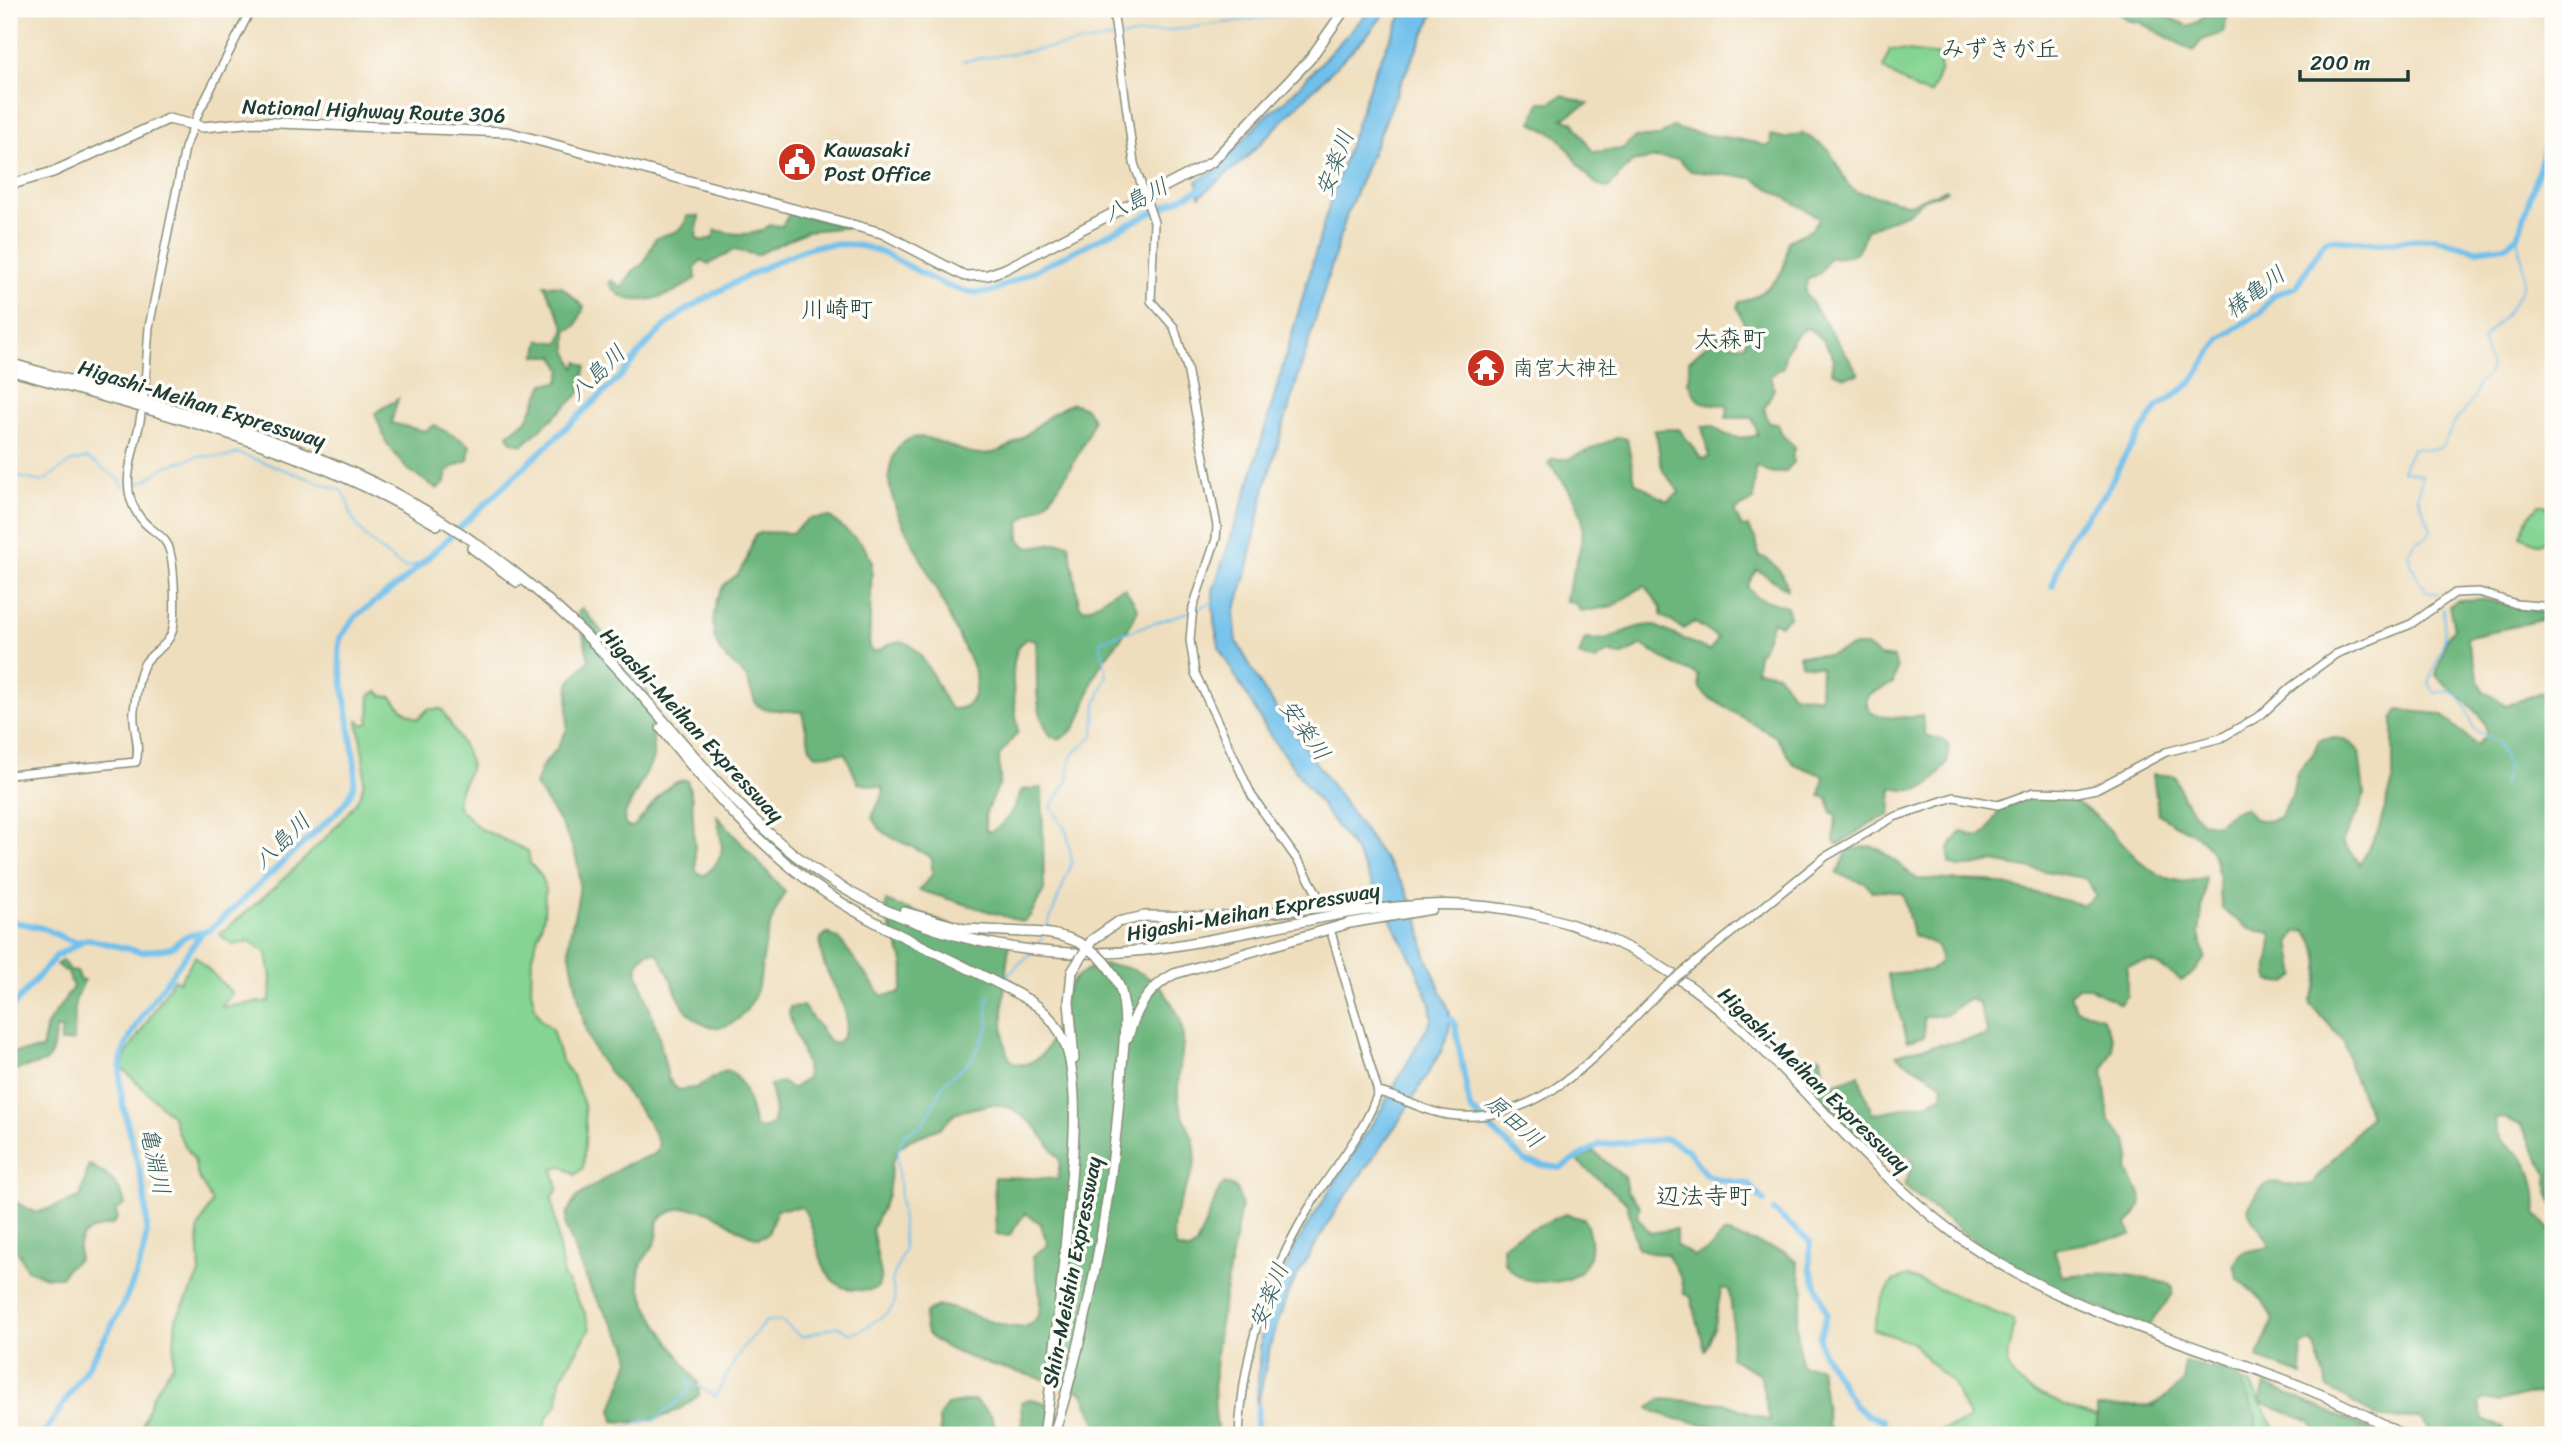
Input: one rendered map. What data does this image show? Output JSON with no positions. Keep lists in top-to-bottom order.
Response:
{
  "streets": {
    "highway": ["National Highway Route 306", "Higashi-Meihan Expressway", "Shin-Meishin Expressway"]
  },
  "districts": [
    "みずきが丘",
    "川崎町",
    "太森町",
    "辺法寺町"
  ],
  "water": [
    "安楽川",
    "八島川",
    "椿亀川",
    "原田川",
    "亀淵川"
  ],
  "places": {
    "public building": ["Kawasaki Post Office"],
    "temple": ["南宮大神社"]
  },
  "scale_bar": "200 m"
}
